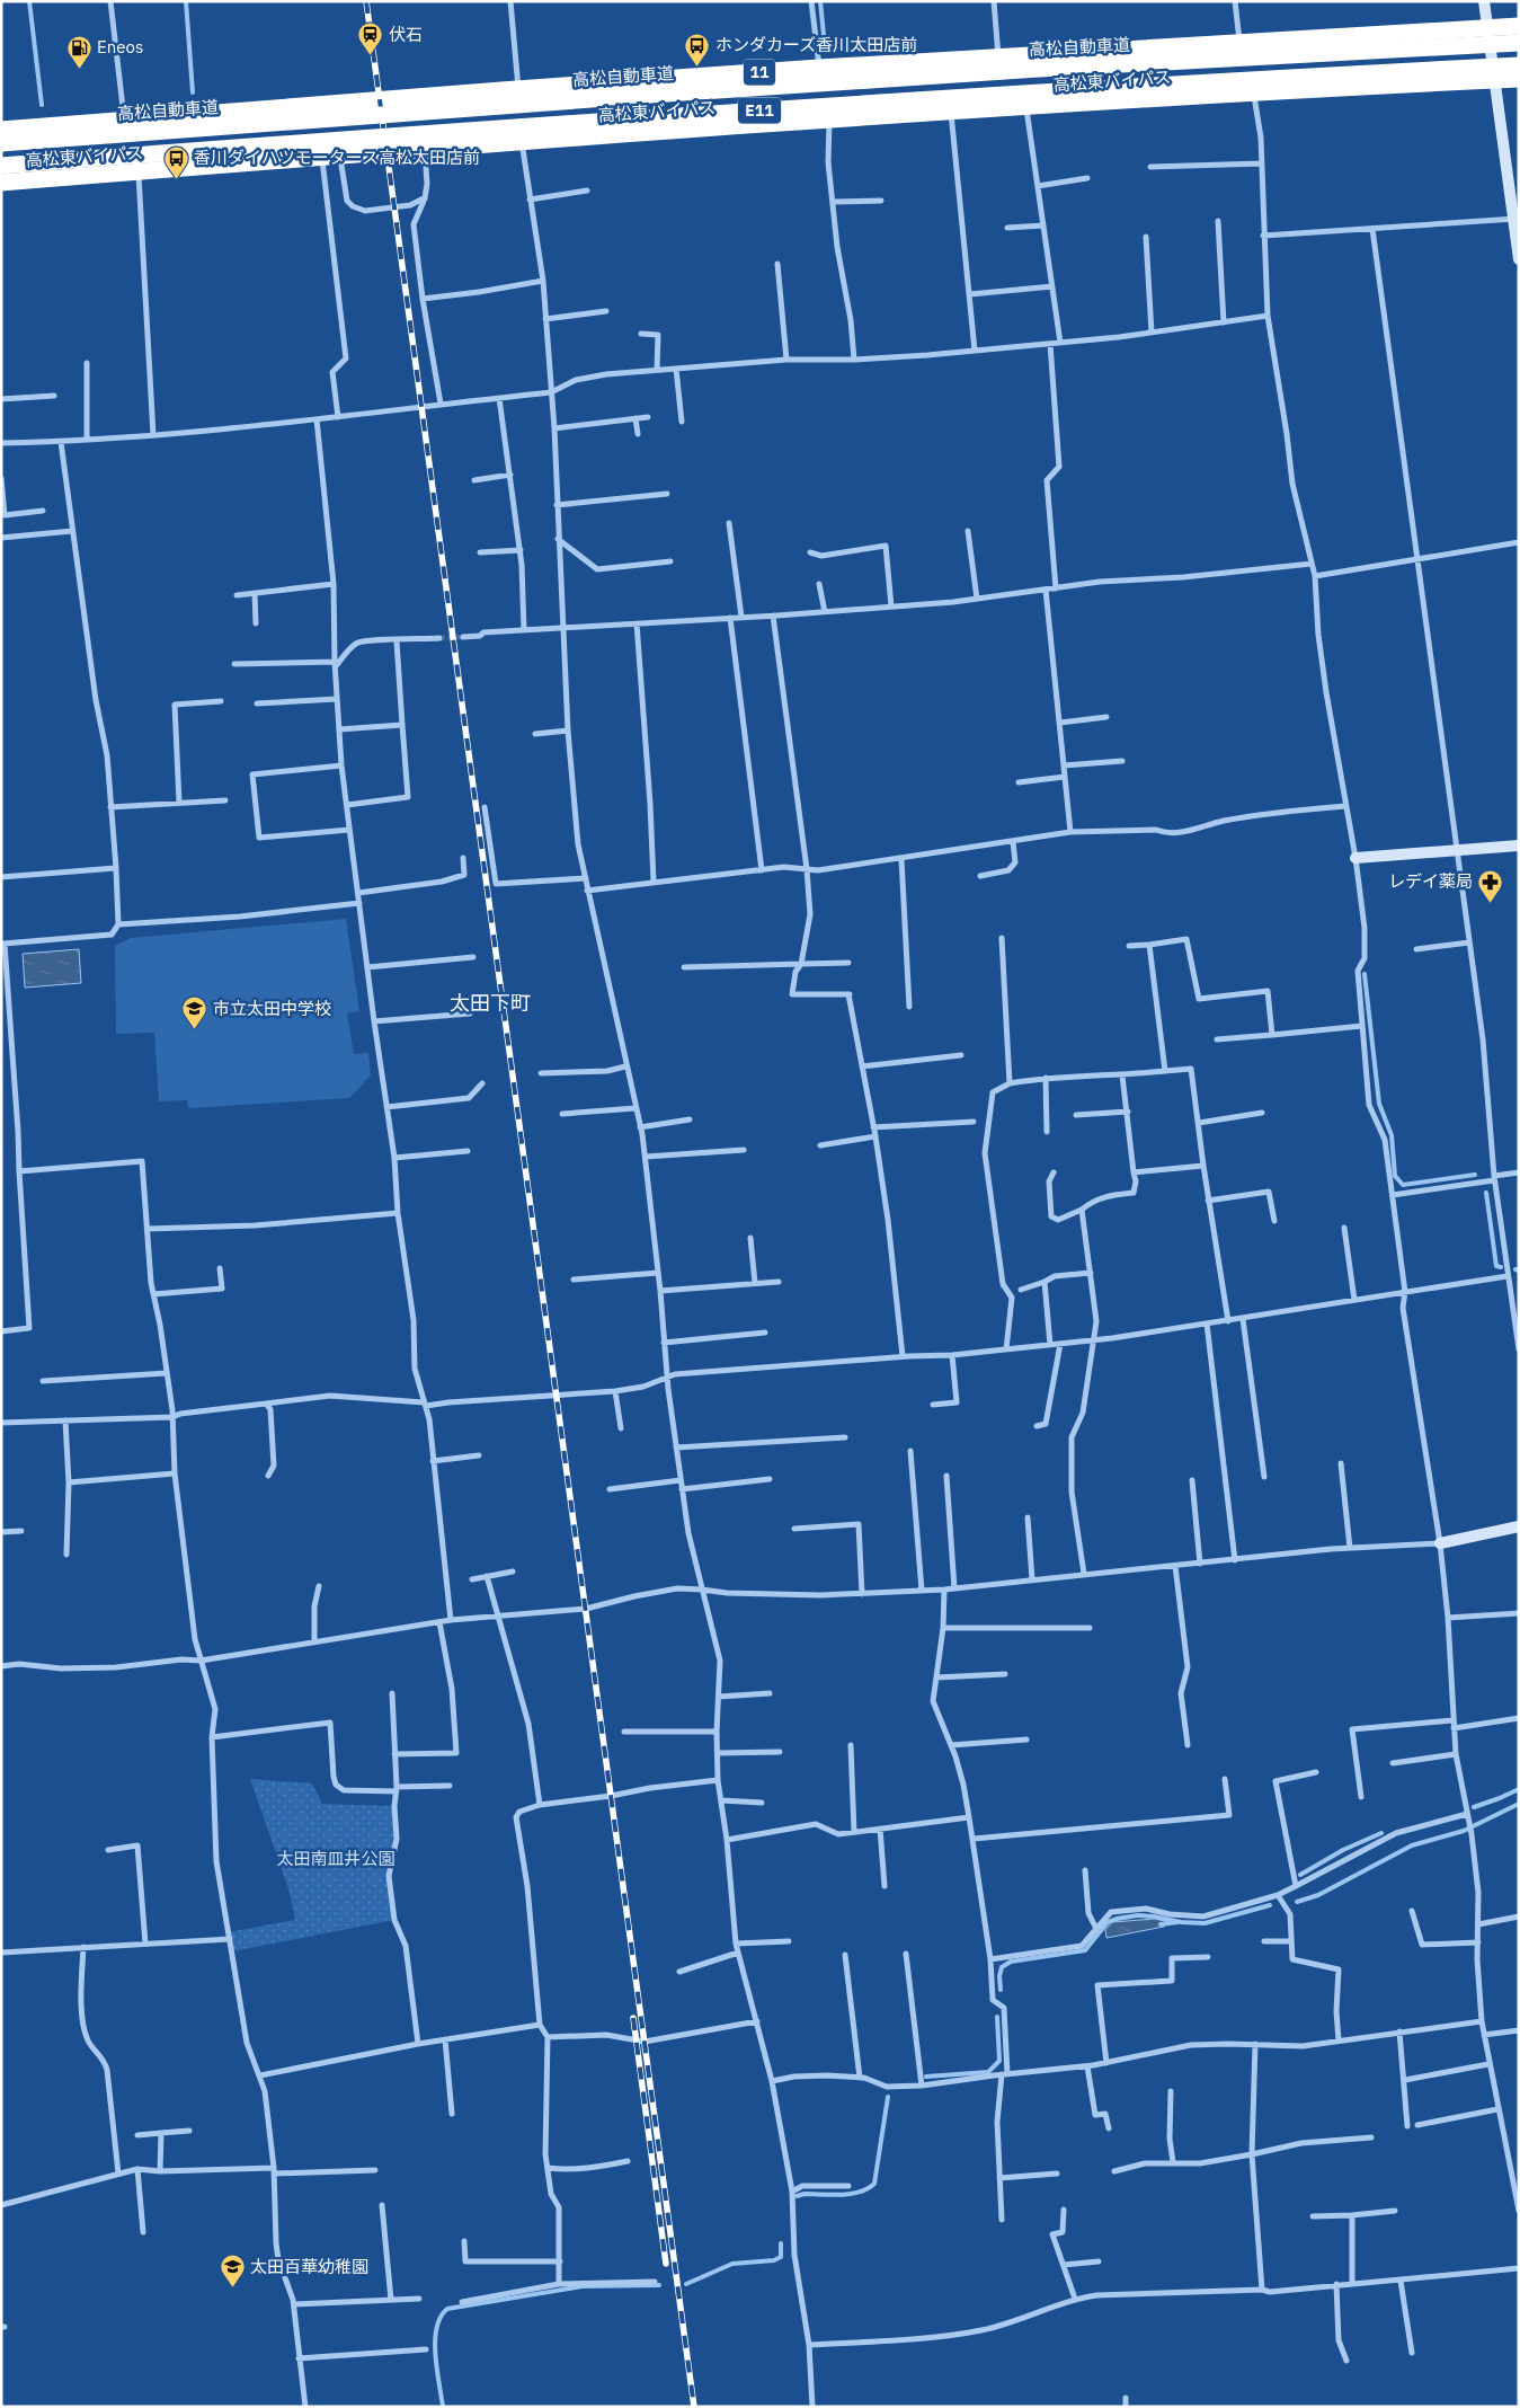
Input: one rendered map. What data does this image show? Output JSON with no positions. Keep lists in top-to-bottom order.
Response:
{
  "streets": {
    "highway": [
      "高松自動車道",
      "11",
      "高松東バイパス",
      "E11"
    ]
  },
  "districts": ["太田下町"],
  "parks": ["太田南皿井公園"],
  "places": {
    "station": ["伏石"],
    "bus stop": ["ホンダカーズ香川太田店前", "香川ダイハツモータース高松太田店前"],
    "fuel station": ["Eneos"],
    "pharmacy": ["レデイ薬局"],
    "school or university": ["市立太田中学校", "太田百華幼稚園"]
  }
}
